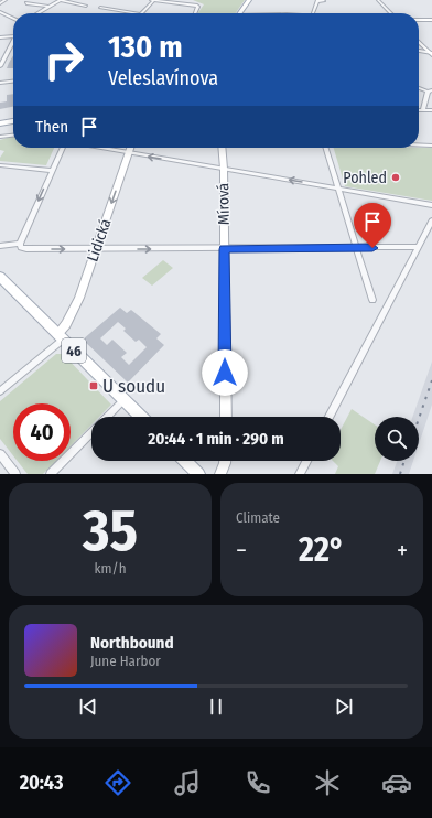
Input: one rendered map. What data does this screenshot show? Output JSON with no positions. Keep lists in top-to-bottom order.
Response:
{
  "streets": {
    "main road": ["46"],
    "street": ["Mírová", "Lidická"]
  },
  "crossings": [
    ["Lidická", "46"]
  ],
  "places": {
    "other": ["Pohled"],
    "transit": ["U soudu"]
  },
  "page": {
    "turn": ["130 m", "Veleslavínova"],
    "then": "Then",
    "limit": "40",
    "trip": "20:44 · 1 min · 290 m",
    "tile": [
      ["35", "km/h"],
      "Climate"
    ],
    "heat": ["−", "22°", "+"],
    "song": ["Northbound", "June Harbor"],
    "tabs": "20:43"
  }
}
